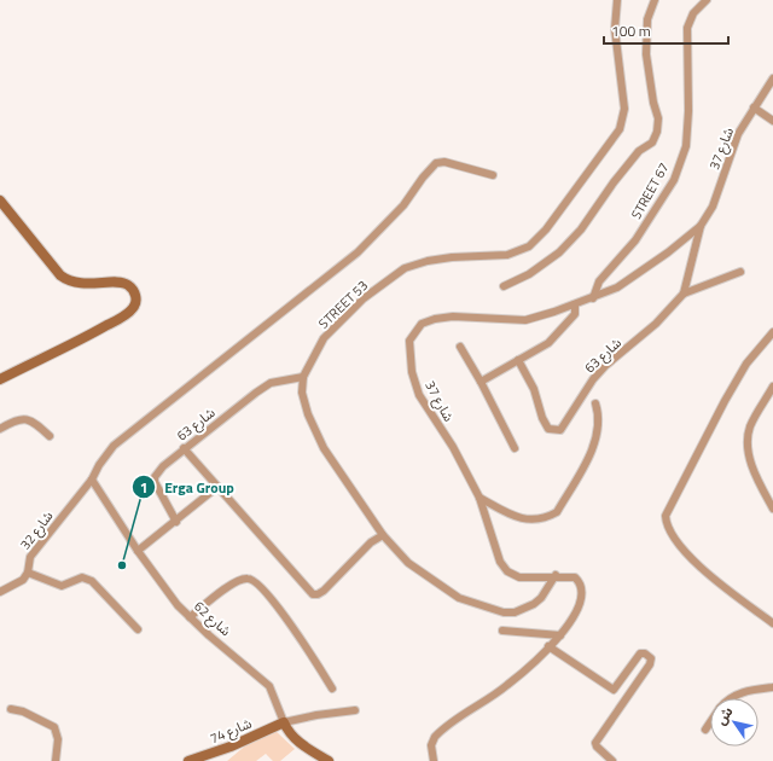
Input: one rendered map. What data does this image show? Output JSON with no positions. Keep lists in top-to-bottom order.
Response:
{
  "streets": {
    "street": [
      "شارع 37",
      "STREET 67",
      "STREET 53",
      "شارع 63",
      "شارع 32",
      "شارع 62",
      "شارع 74"
    ]
  },
  "crossings": [
    ["شارع 37", "STREET 67"],
    ["شارع 37", "شارع 63"],
    ["STREET 53", "شارع 63"],
    ["شارع 32", "شارع 62"],
    ["شارع 62", "شارع 74"]
  ],
  "places": ["Erga Group"],
  "scale_bar": "100 m",
  "north": "top left"
}
